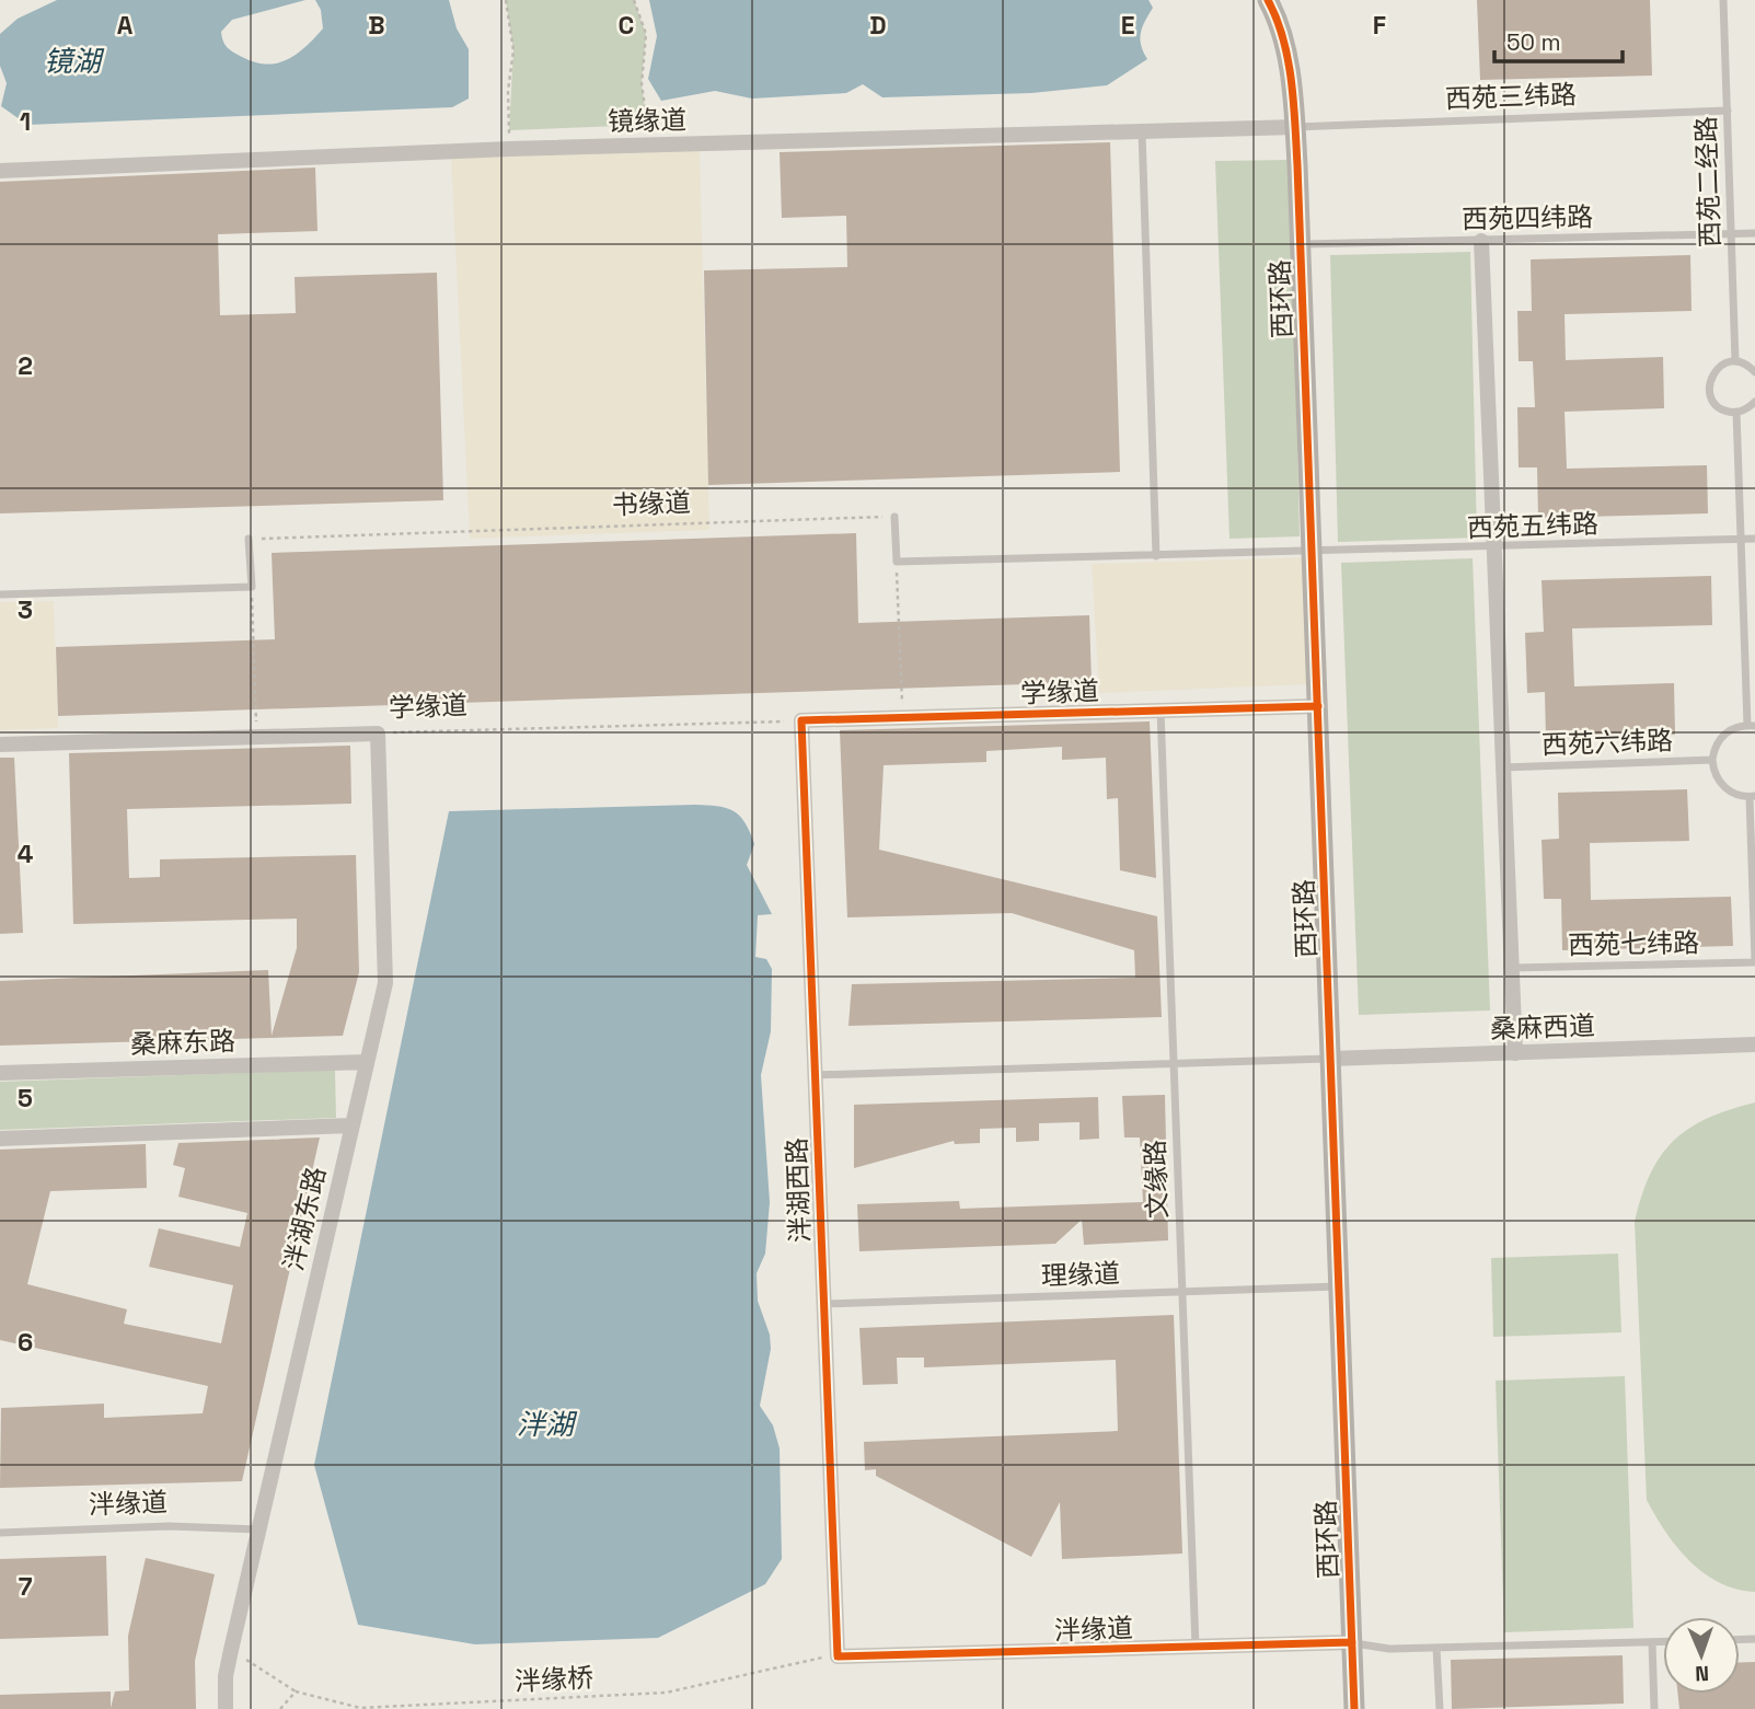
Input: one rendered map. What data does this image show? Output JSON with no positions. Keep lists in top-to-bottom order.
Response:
{
  "streets": {
    "street": [
      "镜缘道",
      "西环路",
      "学缘道",
      "桑麻西道",
      "桑麻东路",
      "泮湖西路",
      "泮湖东路",
      "泮缘道"
    ],
    "lane": [
      "西苑三纬路",
      "西苑二经路",
      "西苑四纬路",
      "西苑五纬路",
      "西苑六纬路",
      "西苑七纬路",
      "文缘路",
      "理缘道"
    ],
    "path": ["书缘道", "泮缘桥"]
  },
  "crossings": [
    ["西苑三纬路", "镜缘道"],
    ["西苑三纬路", "西苑二经路"],
    ["西苑三纬路", "西环路"],
    ["镜缘道", "西环路"],
    ["西苑二经路", "西苑四纬路"],
    ["西苑四纬路", "西环路"],
    ["西环路", "西苑五纬路"],
    ["西环路", "学缘道"],
    ["西环路", "桑麻西道"],
    ["西环路", "理缘道"],
    ["西环路", "泮缘道"],
    ["学缘道", "文缘路"],
    ["学缘道", "泮湖西路"],
    ["学缘道", "泮湖东路"],
    ["桑麻东路", "泮湖东路"],
    ["文缘路", "理缘道"],
    ["文缘路", "泮缘道"],
    ["泮湖西路", "理缘道"],
    ["泮湖西路", "泮缘道"],
    ["泮湖西路", "泮缘桥"],
    ["泮湖东路", "泮缘道"],
    ["泮湖东路", "泮缘桥"],
    ["泮缘道", "泮缘桥"]
  ],
  "water": ["镜湖", "泮湖"],
  "scale_bar": "50 m",
  "north": "bottom",
  "grid": {
    "columns": [
      "A",
      "B",
      "C",
      "D",
      "E",
      "F"
    ],
    "rows": [
      "1",
      "2",
      "3",
      "4",
      "5",
      "6",
      "7"
    ]
  }
}
